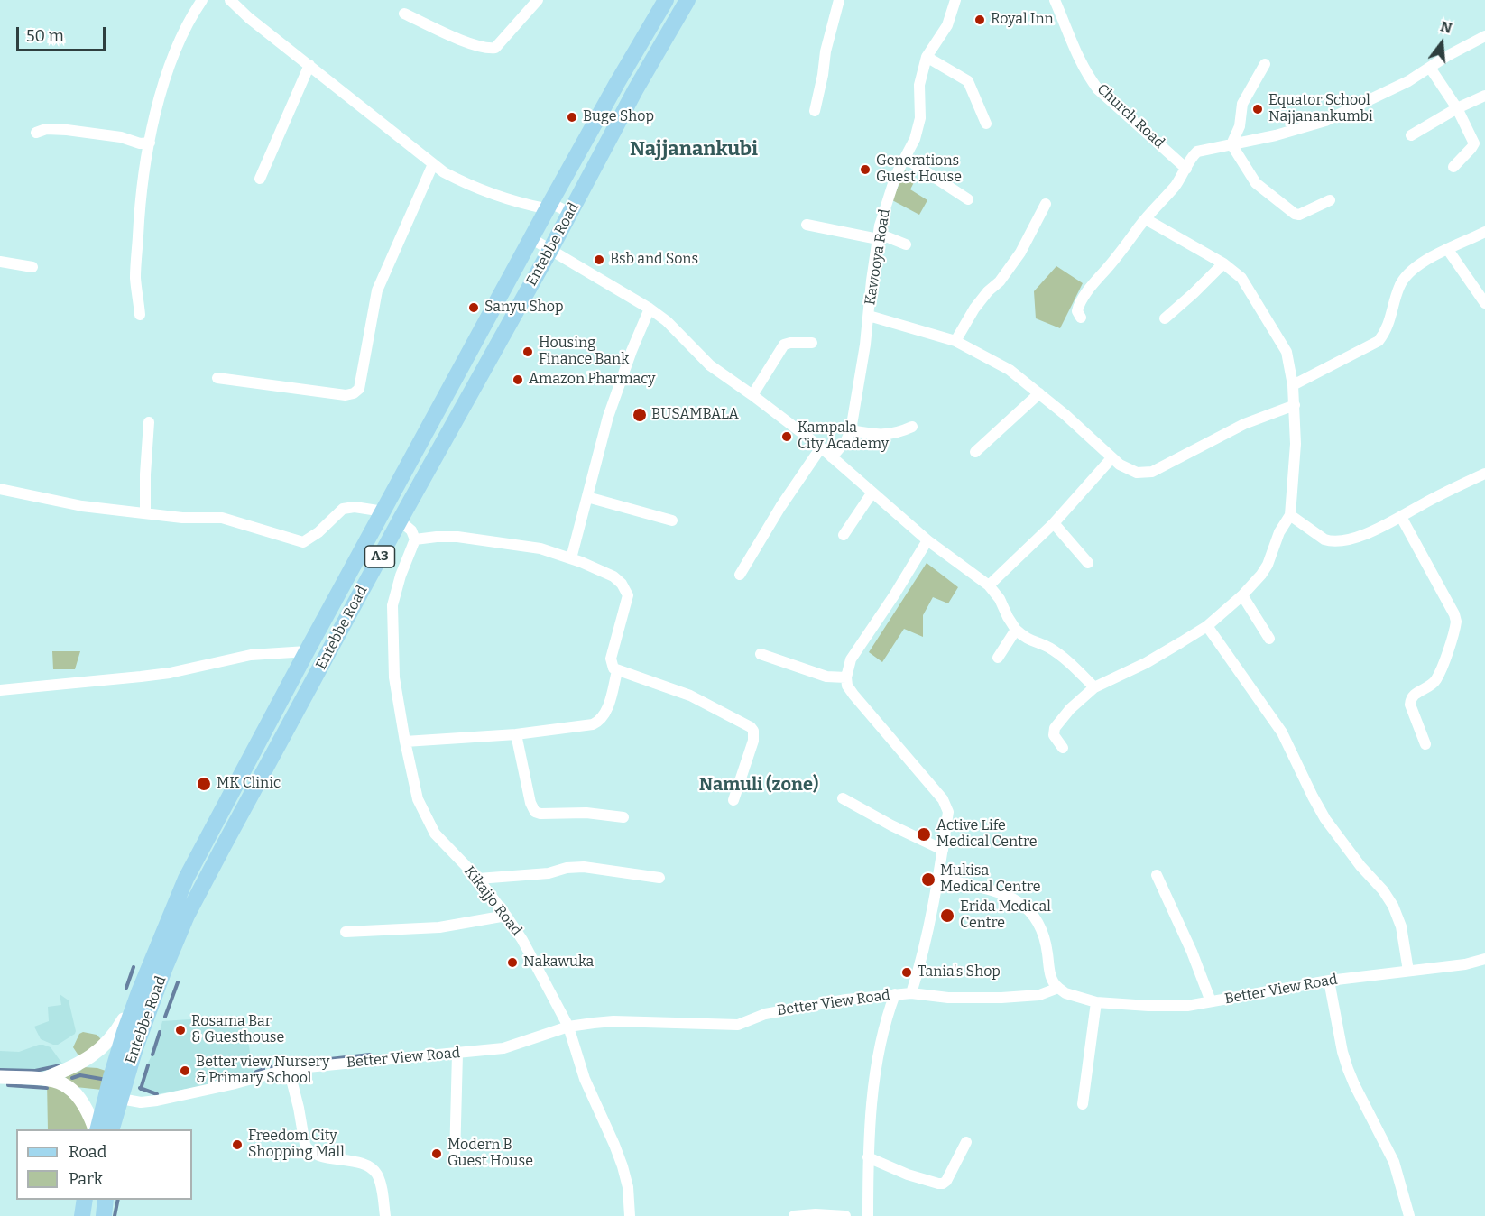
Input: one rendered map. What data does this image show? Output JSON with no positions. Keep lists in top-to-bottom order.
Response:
{
  "streets": {
    "main road": ["Entebbe Road", "A3"],
    "street": [
      "Church Road",
      "Kawooya Road",
      "Kikajjo Road",
      "Better View Road"
    ]
  },
  "crossings": [
    ["Entebbe Road", "Better View Road"],
    ["Kikajjo Road", "Better View Road"]
  ],
  "districts": ["Najjanankubi", "Namuli (zone)"],
  "places": [
    "Royal Inn",
    "Equator School Najjanankumbi",
    "Buge Shop",
    "Generations Guest House",
    "Bsb and Sons",
    "Sanyu Shop",
    "Housing Finance Bank",
    "Amazon Pharmacy",
    "BUSAMBALA",
    "Kampala City Academy",
    "MK Clinic",
    "Active Life Medical Centre",
    "Mukisa Medical Centre",
    "Erida Medical Centre",
    "Nakawuka",
    "Tania's Shop",
    "Rosama Bar & Guesthouse",
    "Better view Nursery & Primary School",
    "Freedom City Shopping Mall",
    "Modern B Guest House"
  ],
  "legend": ["Road", "Park"],
  "scale_bar": "50 m",
  "north": "top"
}
